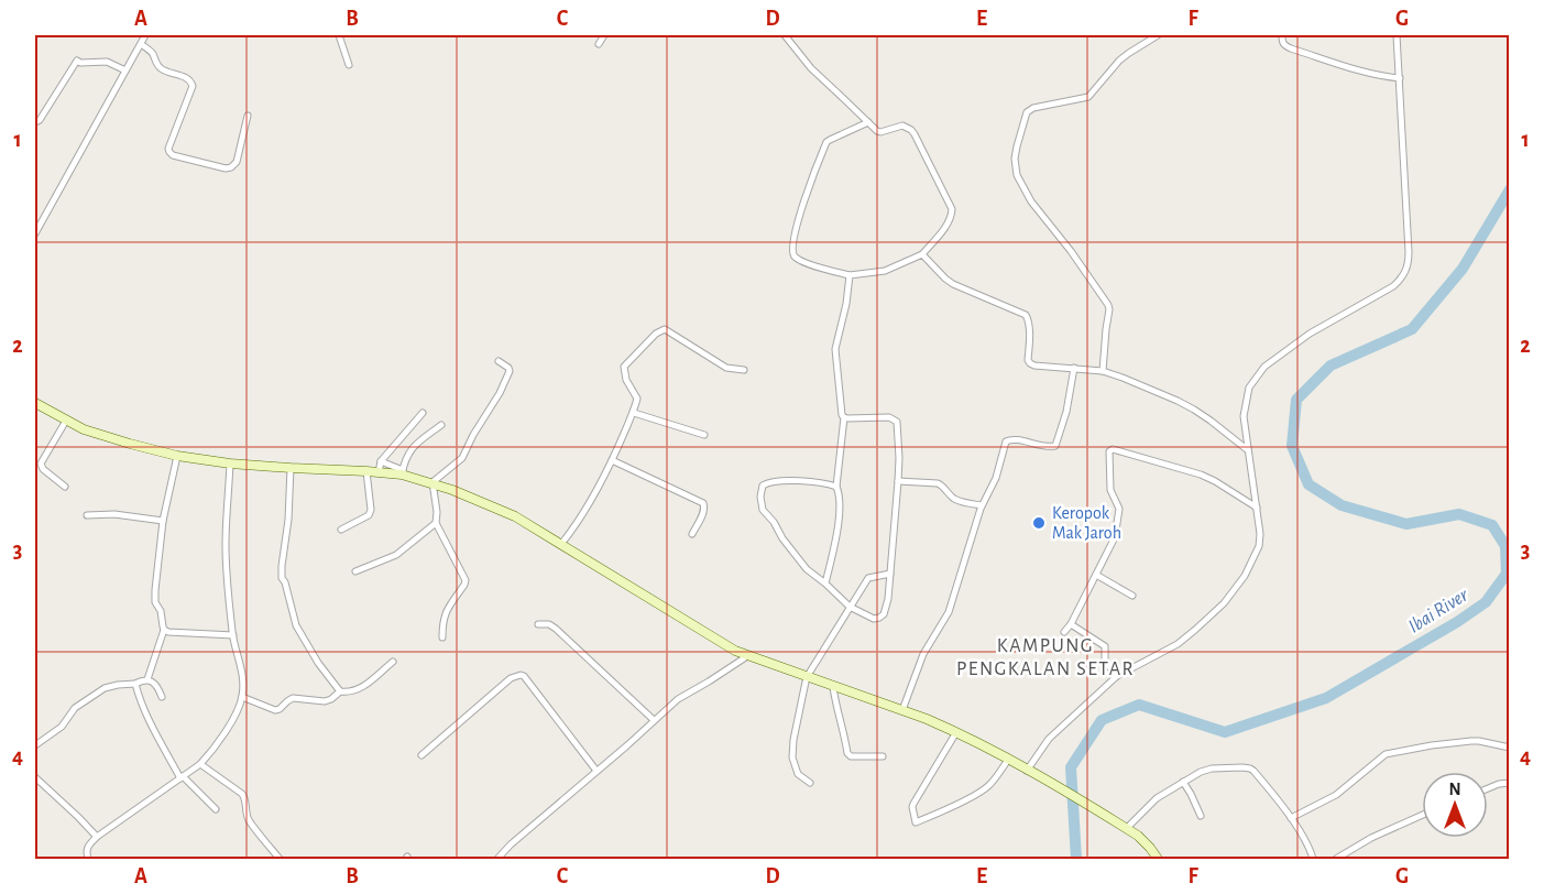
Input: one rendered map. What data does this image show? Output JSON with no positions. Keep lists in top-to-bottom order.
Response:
{
  "districts": ["KAMPUNG PENGKALAN SETAR"],
  "water": ["Ibai River"],
  "places": ["Keropok Mak Jaroh"],
  "north": "top",
  "grid": {
    "columns": [
      "A",
      "B",
      "C",
      "D",
      "E",
      "F",
      "G"
    ],
    "rows": [
      "1",
      "2",
      "3",
      "4"
    ]
  }
}
